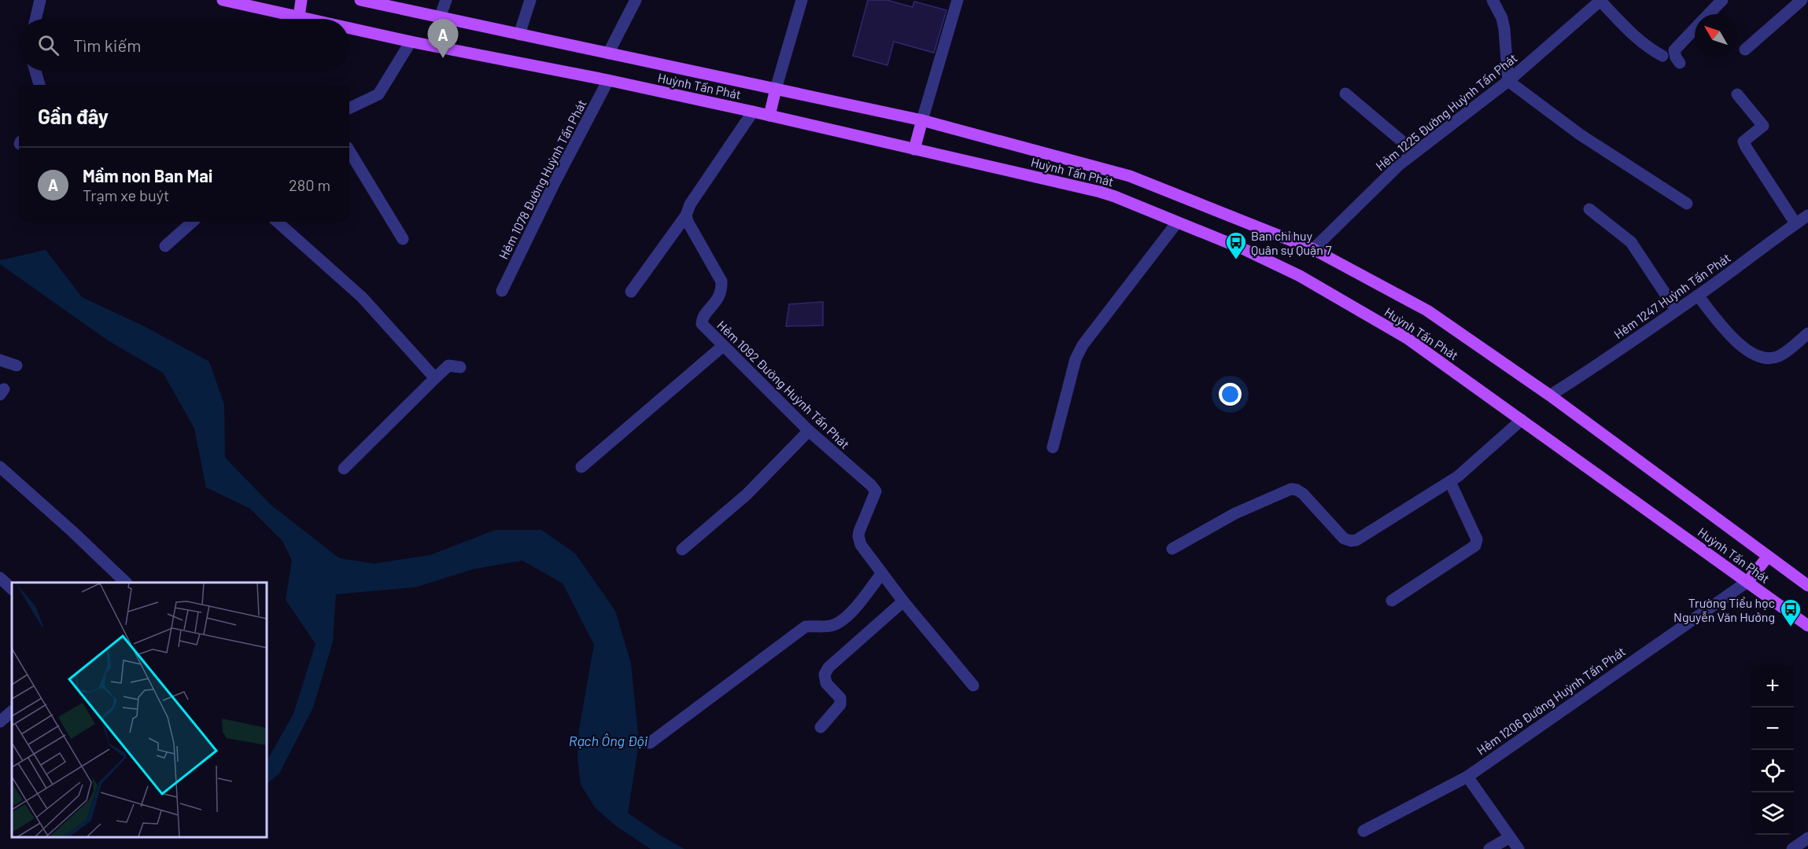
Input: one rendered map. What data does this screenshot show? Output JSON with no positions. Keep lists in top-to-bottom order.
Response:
{
  "streets": {
    "main road": ["Huỳnh Tấn Phát"],
    "street": [
      "Hẻm 1225 Đường Huỳnh Tấn Phát",
      "Hẻm 1078 Đường Huỳnh Tấn Phát",
      "Hẻm 1247 Huỳnh Tấn Phát",
      "Hẻm 1092 Đường Huỳnh Tấn Phát",
      "Hẻm 1206 Đường Huỳnh Tấn Phát"
    ]
  },
  "crossings": [
    ["Huỳnh Tấn Phát", "Hẻm 1225 Đường Huỳnh Tấn Phát"],
    ["Huỳnh Tấn Phát", "Hẻm 1078 Đường Huỳnh Tấn Phát"],
    ["Huỳnh Tấn Phát", "Hẻm 1247 Huỳnh Tấn Phát"],
    ["Huỳnh Tấn Phát", "Hẻm 1206 Đường Huỳnh Tấn Phát"]
  ],
  "water": ["Rạch Ông Đội"],
  "places": {
    "bus stop": ["Ban chỉ huy Quân sự Quận 7", "Trường Tiểu học Nguyễn Văn Hưởng"]
  },
  "north": "top left",
  "page": {
    "pins": "A",
    "search": "Tìm kiếm",
    "heading": "Gần đây",
    "list": [
      {
        "mark": "A",
        "name": "Mầm non Ban Mai",
        "note": "Trạm xe buýt",
        "value": "280 m"
      }
    ],
    "map_buttons": ["+", "−"]
  }
}
